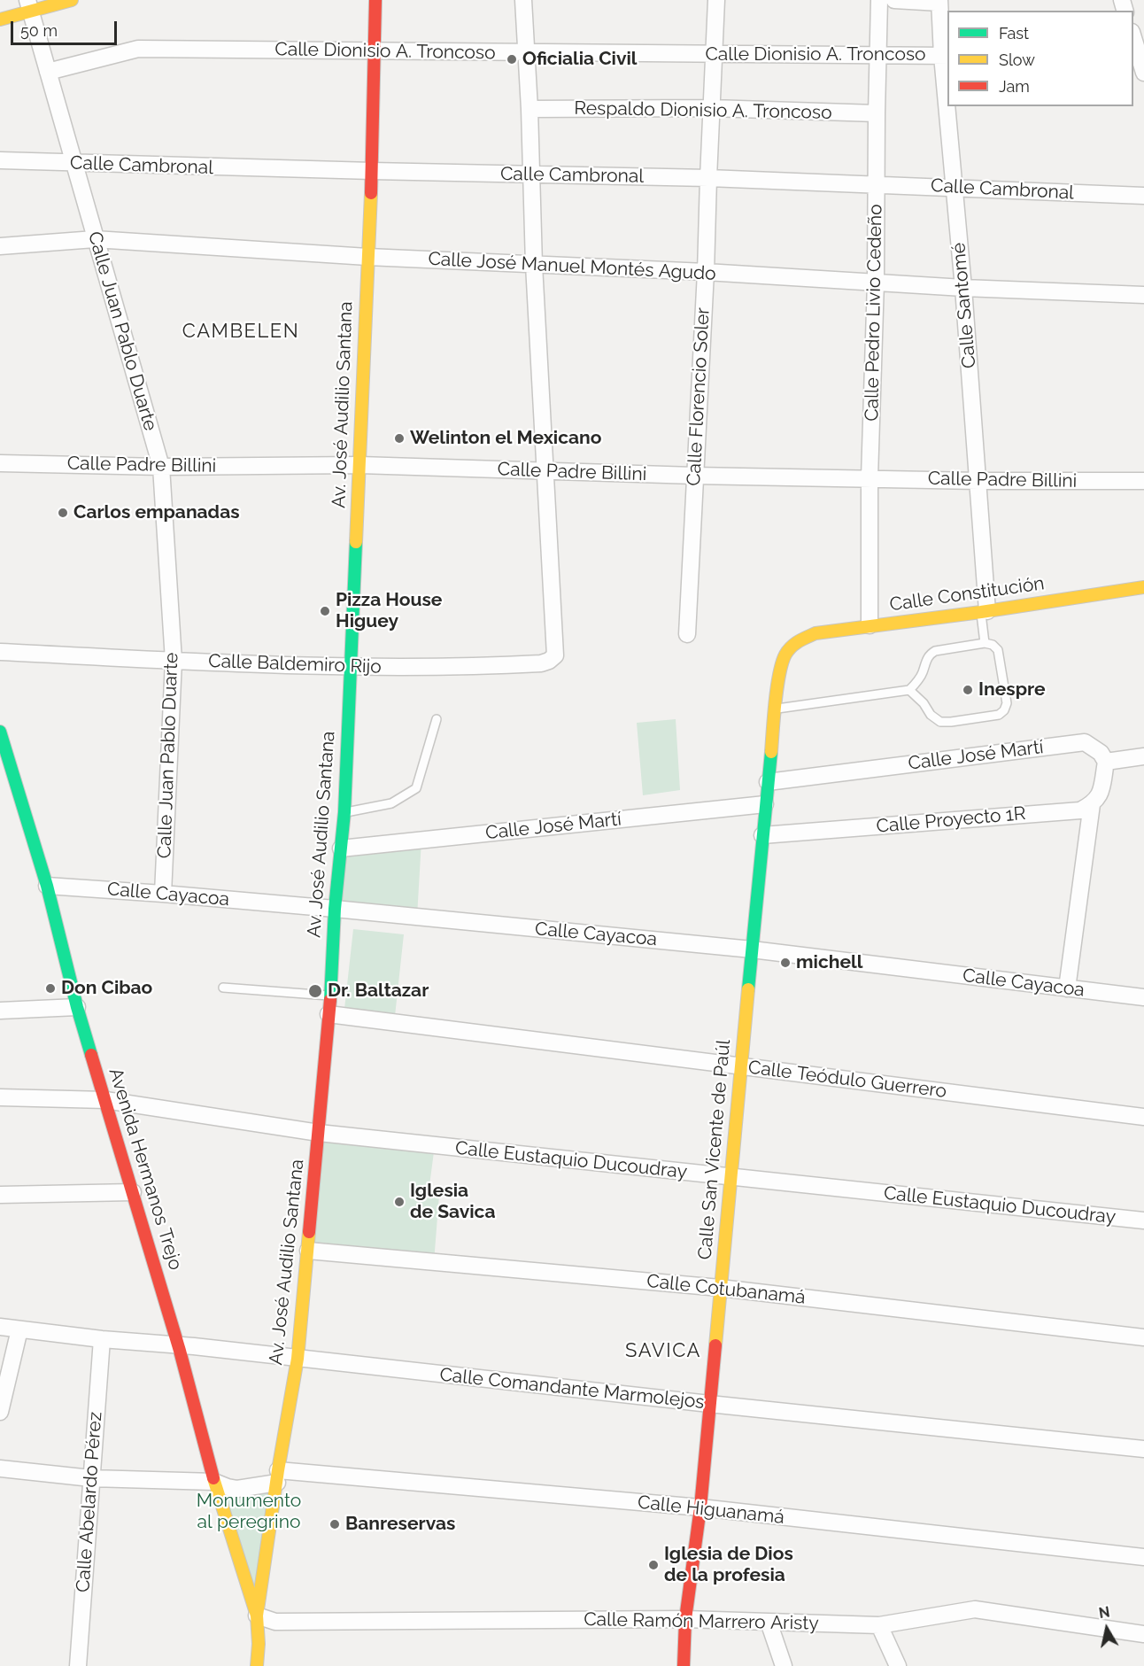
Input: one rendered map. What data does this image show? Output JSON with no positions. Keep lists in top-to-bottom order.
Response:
{
  "streets": {
    "main road": [
      "Av. José Audilio Santana",
      "Calle Constitución",
      "Calle San Vicente de Paúl",
      "Avenida Hermanos Trejo"
    ],
    "street": [
      "Calle Dionisio A. Troncoso",
      "Respaldo Dionisio A. Troncoso",
      "Calle Cambronal",
      "Calle José Manuel Montés Agudo",
      "Calle Santomé",
      "Calle Pedro Livio Cedeño",
      "Calle Juan Pablo Duarte",
      "Calle Florencio Soler",
      "Calle Padre Billini",
      "Calle Baldemiro Rijo",
      "Calle José Martí",
      "Calle Proyecto 1R",
      "Calle Cayacoa",
      "Calle Teódulo Guerrero",
      "Calle Eustaquio Ducoudray",
      "Calle Cotubanamá",
      "Calle Comandante Marmolejos",
      "Calle Abelardo Pérez",
      "Calle Higuanamá",
      "Calle Ramón Marrero Aristy"
    ]
  },
  "crossings": [
    ["Calle Dionisio A. Troncoso", "Calle Santomé"],
    ["Calle Dionisio A. Troncoso", "Calle Pedro Livio Cedeño"],
    ["Calle Dionisio A. Troncoso", "Calle Juan Pablo Duarte"],
    ["Calle Dionisio A. Troncoso", "Calle Florencio Soler"],
    ["Calle Dionisio A. Troncoso", "Av. José Audilio Santana"],
    ["Respaldo Dionisio A. Troncoso", "Calle Pedro Livio Cedeño"],
    ["Respaldo Dionisio A. Troncoso", "Calle Florencio Soler"],
    ["Calle Cambronal", "Calle Santomé"],
    ["Calle Cambronal", "Calle Pedro Livio Cedeño"],
    ["Calle Cambronal", "Calle Juan Pablo Duarte"],
    ["Calle Cambronal", "Calle Florencio Soler"],
    ["Calle Cambronal", "Av. José Audilio Santana"],
    ["Calle José Manuel Montés Agudo", "Calle Santomé"],
    ["Calle José Manuel Montés Agudo", "Calle Pedro Livio Cedeño"],
    ["Calle José Manuel Montés Agudo", "Calle Juan Pablo Duarte"],
    ["Calle José Manuel Montés Agudo", "Calle Florencio Soler"],
    ["Calle José Manuel Montés Agudo", "Av. José Audilio Santana"],
    ["Calle Santomé", "Calle Padre Billini"],
    ["Calle Santomé", "Calle Constitución"],
    ["Calle Pedro Livio Cedeño", "Calle Padre Billini"],
    ["Calle Pedro Livio Cedeño", "Calle Constitución"],
    ["Calle Juan Pablo Duarte", "Calle Padre Billini"],
    ["Calle Juan Pablo Duarte", "Calle Baldemiro Rijo"],
    ["Calle Juan Pablo Duarte", "Calle Cayacoa"],
    ["Calle Florencio Soler", "Calle Padre Billini"],
    ["Av. José Audilio Santana", "Calle Padre Billini"],
    ["Av. José Audilio Santana", "Calle Baldemiro Rijo"],
    ["Av. José Audilio Santana", "Calle José Martí"],
    ["Av. José Audilio Santana", "Calle Cayacoa"],
    ["Av. José Audilio Santana", "Calle Teódulo Guerrero"],
    ["Av. José Audilio Santana", "Calle Eustaquio Ducoudray"],
    ["Av. José Audilio Santana", "Avenida Hermanos Trejo"],
    ["Av. José Audilio Santana", "Calle Cotubanamá"],
    ["Av. José Audilio Santana", "Calle Comandante Marmolejos"],
    ["Av. José Audilio Santana", "Calle Higuanamá"],
    ["Av. José Audilio Santana", "Calle Ramón Marrero Aristy"],
    ["Calle Padre Billini", "Calle Baldemiro Rijo"],
    ["Calle Constitución", "Calle San Vicente de Paúl"],
    ["Calle José Martí", "Calle San Vicente de Paúl"],
    ["Calle Proyecto 1R", "Calle San Vicente de Paúl"],
    ["Calle Cayacoa", "Calle San Vicente de Paúl"],
    ["Calle Cayacoa", "Avenida Hermanos Trejo"],
    ["Calle Teódulo Guerrero", "Calle San Vicente de Paúl"],
    ["Calle San Vicente de Paúl", "Calle Eustaquio Ducoudray"],
    ["Calle San Vicente de Paúl", "Calle Cotubanamá"],
    ["Calle San Vicente de Paúl", "Calle Comandante Marmolejos"],
    ["Calle San Vicente de Paúl", "Calle Higuanamá"],
    ["Calle San Vicente de Paúl", "Calle Ramón Marrero Aristy"],
    ["Calle Eustaquio Ducoudray", "Avenida Hermanos Trejo"],
    ["Avenida Hermanos Trejo", "Calle Comandante Marmolejos"],
    ["Avenida Hermanos Trejo", "Calle Higuanamá"],
    ["Avenida Hermanos Trejo", "Calle Ramón Marrero Aristy"],
    ["Calle Comandante Marmolejos", "Calle Abelardo Pérez"],
    ["Calle Abelardo Pérez", "Calle Higuanamá"]
  ],
  "districts": ["CAMBELEN", "SAVICA"],
  "parks": ["Monumento al peregrino"],
  "places": [
    "Oficialia Civil",
    "Welinton el Mexicano",
    "Carlos empanadas",
    "Pizza House Higuey",
    "Inespre",
    "michell",
    "Don Cibao",
    "Dr. Baltazar",
    "Iglesia de Savica",
    "Banreservas",
    "Iglesia de Dios de la profesia"
  ],
  "legend": ["Fast", "Slow", "Jam"],
  "scale_bar": "50 m",
  "north": "top"
}
